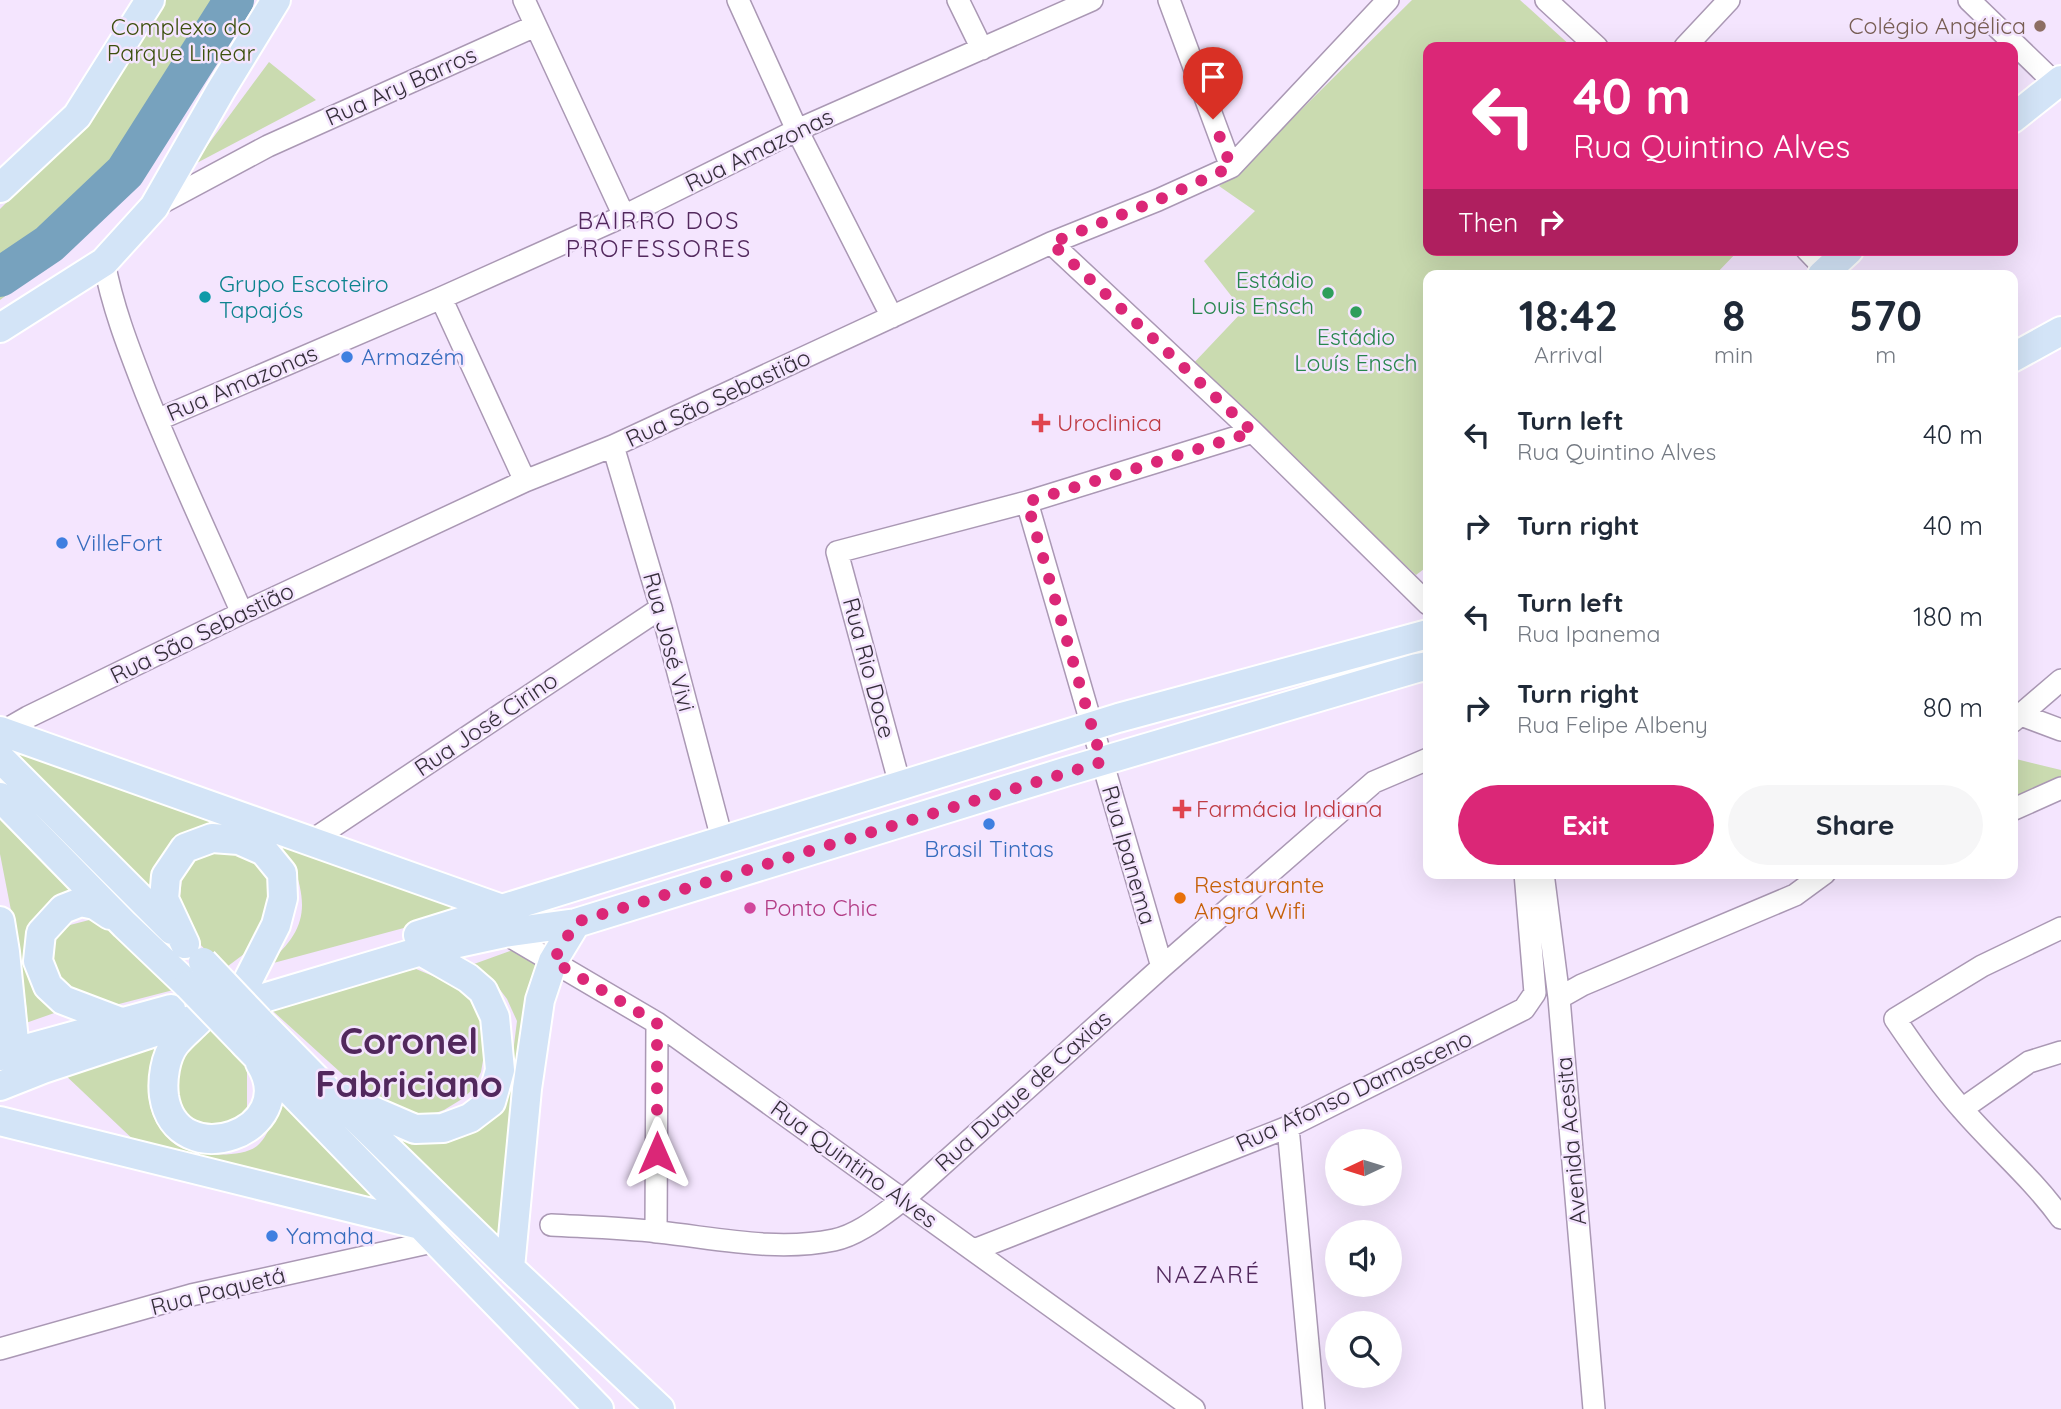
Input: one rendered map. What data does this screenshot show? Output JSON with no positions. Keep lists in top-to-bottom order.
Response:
{
  "streets": {
    "street": [
      "Rua Ary Barros",
      "Rua Amazonas",
      "Rua São Sebastião",
      "Rua José Vivi",
      "Rua Rio Doce",
      "Rua José Cirino",
      "Rua Ipanema",
      "Rua Duque de Caxias",
      "Rua Afonso Damasceno",
      "Avenida Acesita",
      "Rua Quintino Alves",
      "Rua Paquetá"
    ]
  },
  "crossings": [
    ["Rua São Sebastião", "Rua José Vivi"],
    ["Rua José Vivi", "Rua José Cirino"],
    ["Rua Rio Doce", "Rua Ipanema"],
    ["Rua Ipanema", "Rua Duque de Caxias"],
    ["Rua Duque de Caxias", "Rua Quintino Alves"],
    ["Rua Afonso Damasceno", "Rua Quintino Alves"]
  ],
  "districts": ["BAIRRO DOS PROFESSORES", "Coronel Fabriciano", "NAZARÉ"],
  "parks": ["Complexo do Parque Linear"],
  "places": {
    "other": [
      "Colégio Angélica",
      "Estádio Louis Ensch",
      "Grupo Escoteiro Tapajós",
      "Estádio Louís Ensch",
      "Armazém",
      "VilleFort",
      "Brasil Tintas",
      "Restaurante Angra Wifi",
      "Ponto Chic",
      "Yamaha"
    ],
    "health": ["Uroclinica", "Farmácia Indiana"]
  },
  "north": "left",
  "page": {
    "turn": ["40 m", "Rua Quintino Alves"],
    "then": "Then",
    "eta": [
      "18:42",
      "Arrival",
      "8",
      "min",
      "570",
      "m"
    ],
    "list": [
      {
        "name": "Turn left",
        "note": "Rua Quintino Alves",
        "value": "40 m"
      },
      {
        "name": "Turn right",
        "value": "40 m"
      },
      {
        "name": "Turn left",
        "note": "Rua Ipanema",
        "value": "180 m"
      },
      {
        "name": "Turn right",
        "note": "Rua Felipe Albeny",
        "value": "80 m"
      }
    ],
    "buttons": ["Exit", "Share"]
  }
}
